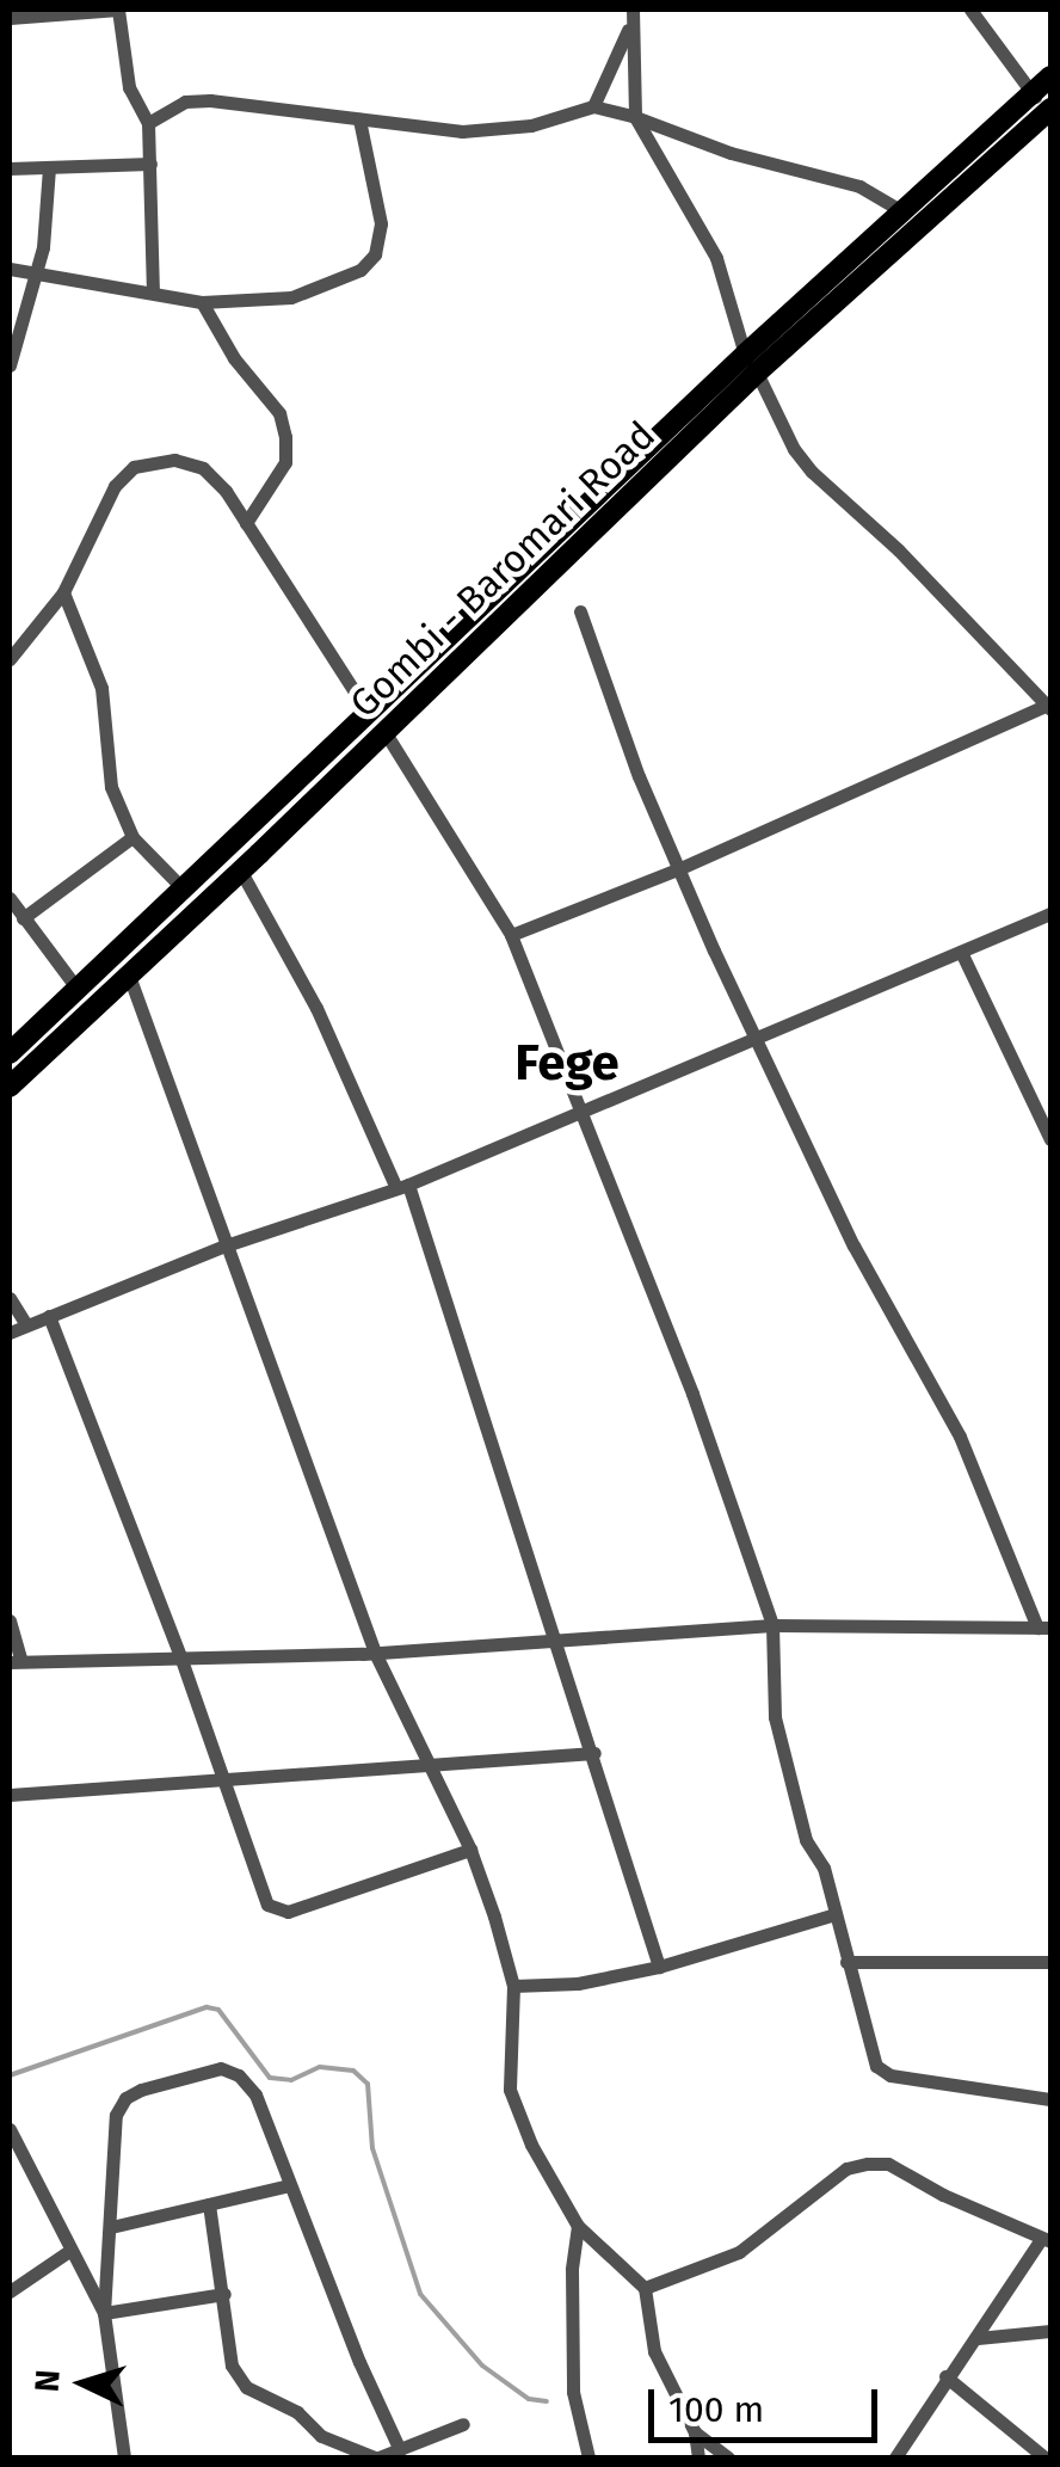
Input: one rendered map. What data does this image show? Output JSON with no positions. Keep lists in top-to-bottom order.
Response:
{
  "streets": {
    "main road": ["Gombi - Baromari Road"]
  },
  "districts": ["Fege"],
  "scale_bar": "100 m",
  "north": "left"
}
